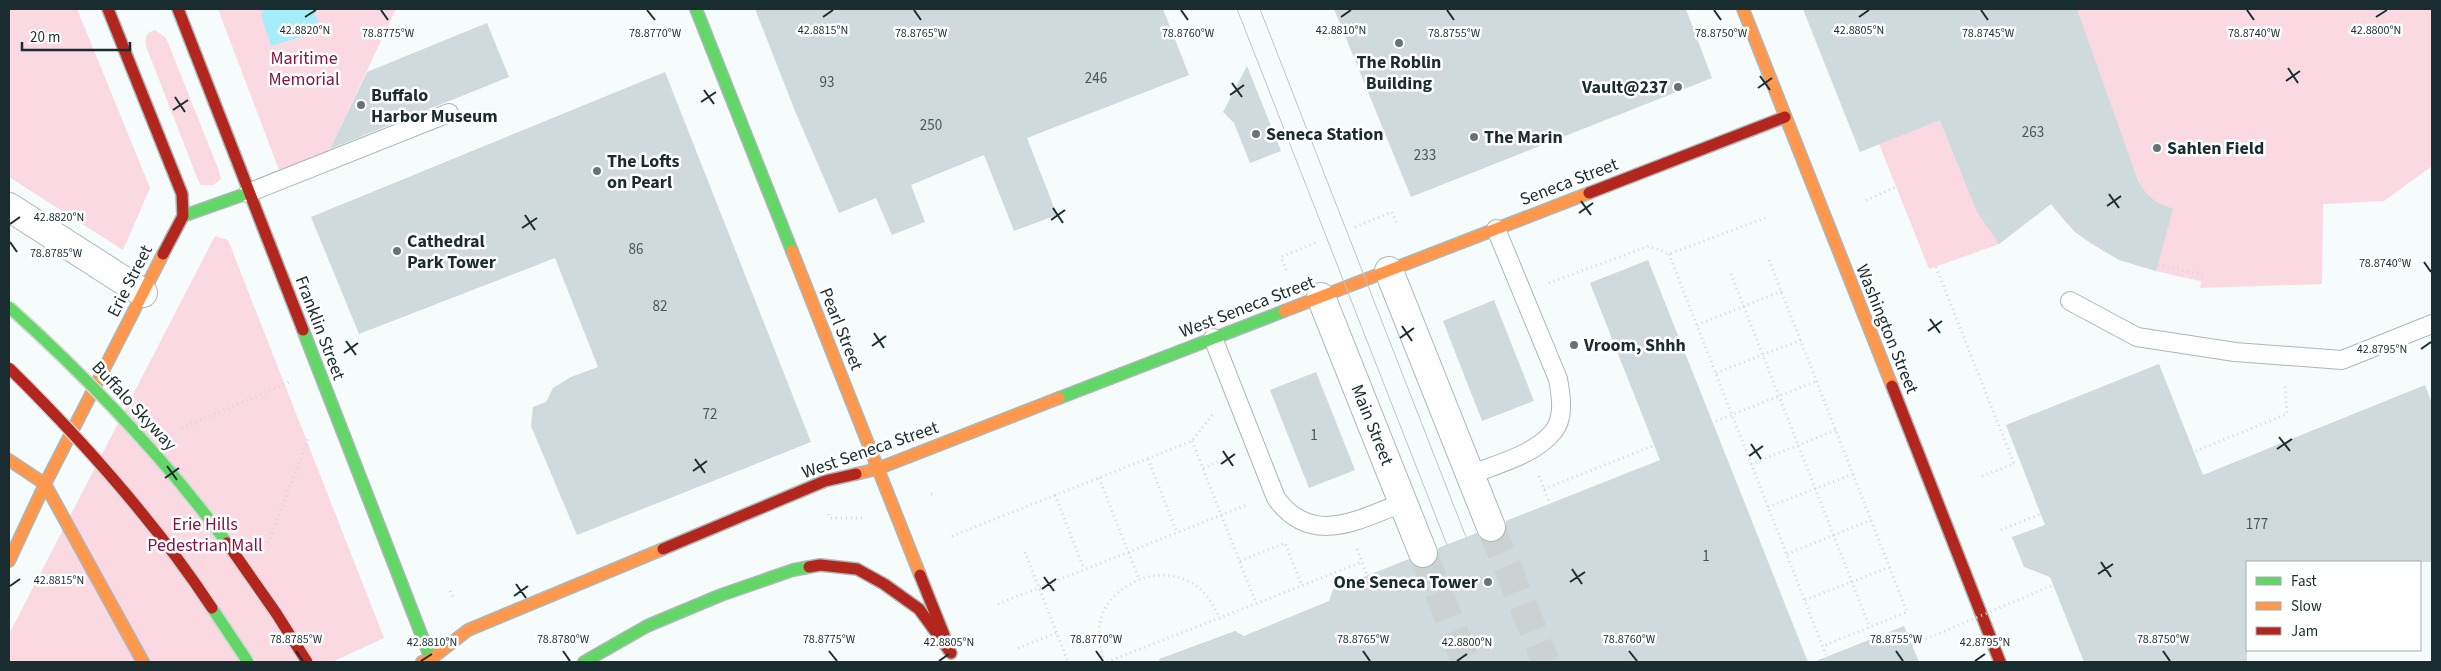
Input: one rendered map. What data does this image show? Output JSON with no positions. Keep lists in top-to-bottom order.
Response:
{
  "streets": {
    "main road": [
      "Seneca Street",
      "Erie Street",
      "West Seneca Street",
      "Franklin Street",
      "Pearl Street",
      "Washington Street",
      "Buffalo Skyway"
    ],
    "street": ["Main Street"]
  },
  "crossings": [
    ["Seneca Street", "West Seneca Street"],
    ["Seneca Street", "Washington Street"],
    ["West Seneca Street", "Franklin Street"],
    ["West Seneca Street", "Pearl Street"],
    ["West Seneca Street", "Main Street"]
  ],
  "parks": ["Maritime Memorial", "Erie Hills Pedestrian Mall"],
  "places": [
    "The Roblin Building",
    "Vault@237",
    "Buffalo Harbor Museum",
    "Seneca Station",
    "The Marin",
    "Sahlen Field",
    "The Lofts on Pearl",
    "Cathedral Park Tower",
    "Vroom, Shhh",
    "One Seneca Tower"
  ],
  "house_numbers": [
    "246",
    "93",
    "250",
    "263",
    "233",
    "86",
    "82",
    "72",
    "1",
    "177",
    "1"
  ],
  "legend": ["Fast", "Slow", "Jam"],
  "scale_bar": "20 m",
  "coordinates": [
    "42.8810°N",
    "42.8805°N",
    "42.8820°N",
    "42.8815°N",
    "42.8800°N",
    "78.8740°W",
    "78.8775°W",
    "78.8770°W",
    "78.8765°W",
    "78.8760°W",
    "78.8755°W",
    "78.8750°W",
    "78.8745°W",
    "78.8785°W",
    "42.8795°N",
    "78.8780°W"
  ]
}
